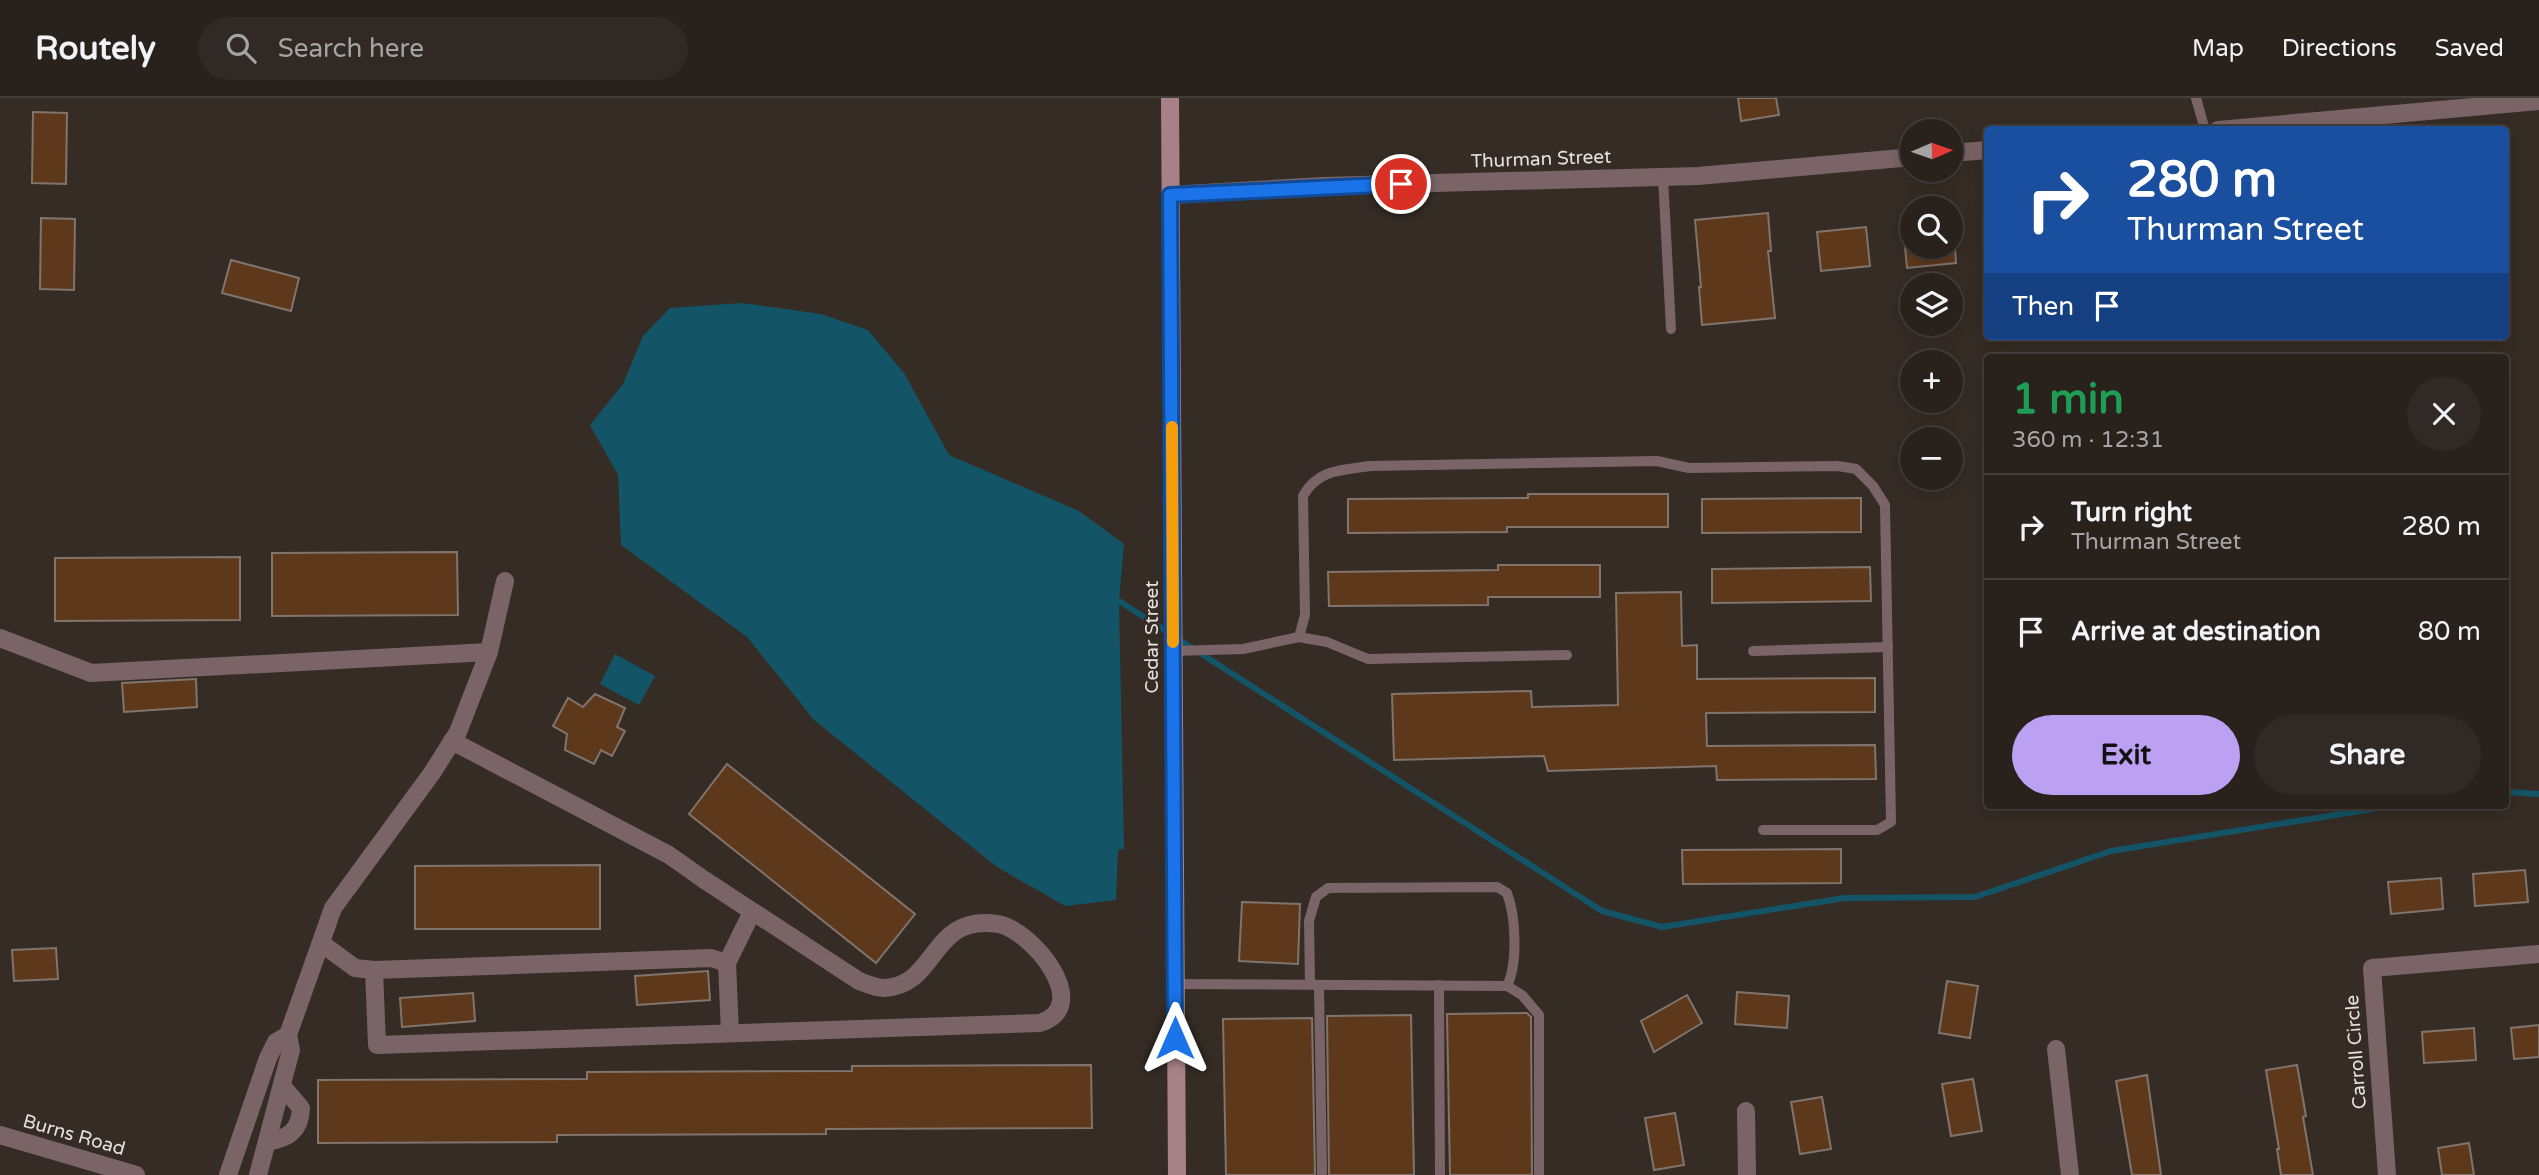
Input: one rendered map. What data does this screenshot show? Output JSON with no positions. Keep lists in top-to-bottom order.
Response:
{
  "streets": {
    "street": [
      "Thurman Street",
      "Cedar Street",
      "Carroll Circle",
      "Burns Road"
    ]
  },
  "crossings": [
    ["Thurman Street", "Cedar Street"]
  ],
  "north": "right",
  "page": {
    "header": "Routely",
    "search": "Search here",
    "nav": ["Map", "Directions", "Saved"],
    "map_buttons": ["+", "−"],
    "turn": ["280 m", "Thurman Street"],
    "then": "Then",
    "heading": ["1 min", "360 m · 12:31"],
    "list": [
      {
        "name": "Turn right",
        "note": "Thurman Street",
        "value": "280 m"
      },
      {
        "name": "Arrive at destination",
        "value": "80 m"
      }
    ],
    "buttons": ["Exit", "Share"]
  }
}
